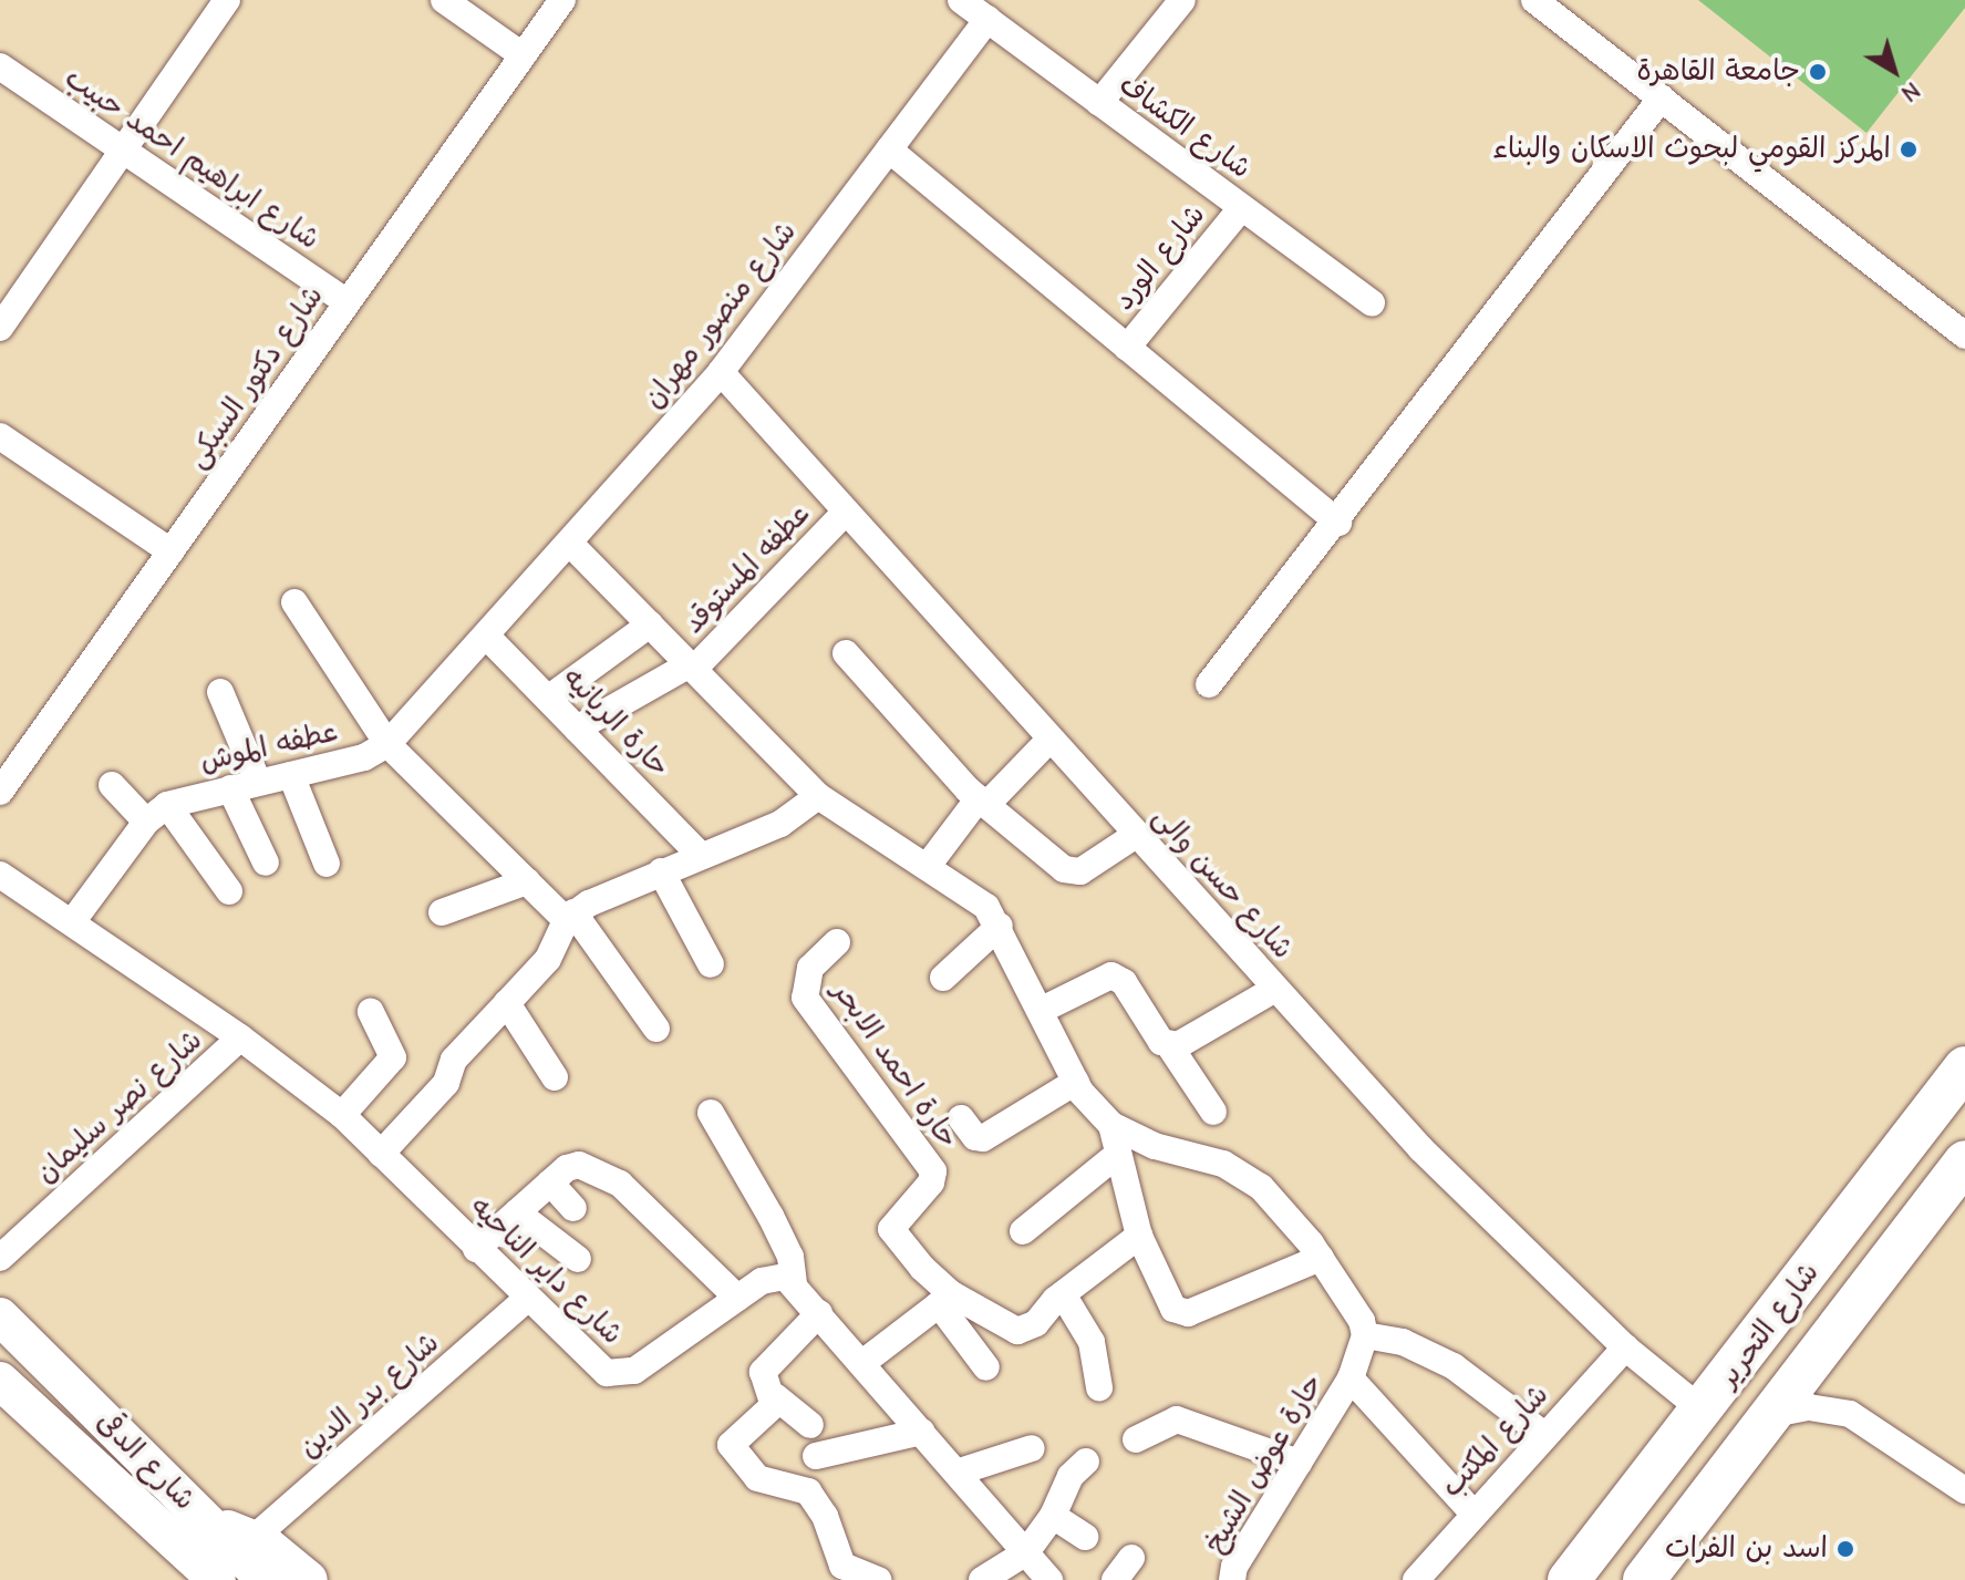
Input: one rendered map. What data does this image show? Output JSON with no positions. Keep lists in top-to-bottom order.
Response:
{
  "streets": {
    "main road": ["شارع التحرير", "شارع الدقى"],
    "street": [
      "شارع الكشاف",
      "شارع ابراهيم احمد حبيب",
      "شارع الورد",
      "شارع منصور مهران",
      "شارع دكتور السبكى",
      "عطفه المستوقد",
      "حارة الريانيه",
      "عطفه الموش",
      "شارع حسن والى",
      "حارة احمد الابحر",
      "شارع نصر سليمان",
      "شارع داير الناحيه",
      "شارع بدر الدين",
      "شارع المكتب",
      "حارة عوض الشيخ"
    ]
  },
  "crossings": [
    ["شارع الكشاف", "شارع الورد"],
    ["شارع الكشاف", "شارع منصور مهران"],
    ["شارع ابراهيم احمد حبيب", "شارع دكتور السبكى"],
    ["شارع منصور مهران", "حارة الريانيه"],
    ["شارع منصور مهران", "عطفه الموش"],
    ["شارع منصور مهران", "شارع حسن والى"],
    ["عطفه المستوقد", "حارة الريانيه"],
    ["عطفه المستوقد", "شارع حسن والى"],
    ["حارة الريانيه", "عطفه الموش"],
    ["شارع حسن والى", "شارع التحرير"],
    ["شارع حسن والى", "شارع المكتب"],
    ["شارع نصر سليمان", "شارع داير الناحيه"],
    ["شارع داير الناحيه", "شارع بدر الدين"],
    ["شارع بدر الدين", "شارع الدقى"]
  ],
  "places": ["جامعة القاهرة", "المركز القومي لبحوث الاسكان والبناء", "اسد بن الفرات"],
  "north": "bottom right"
}
